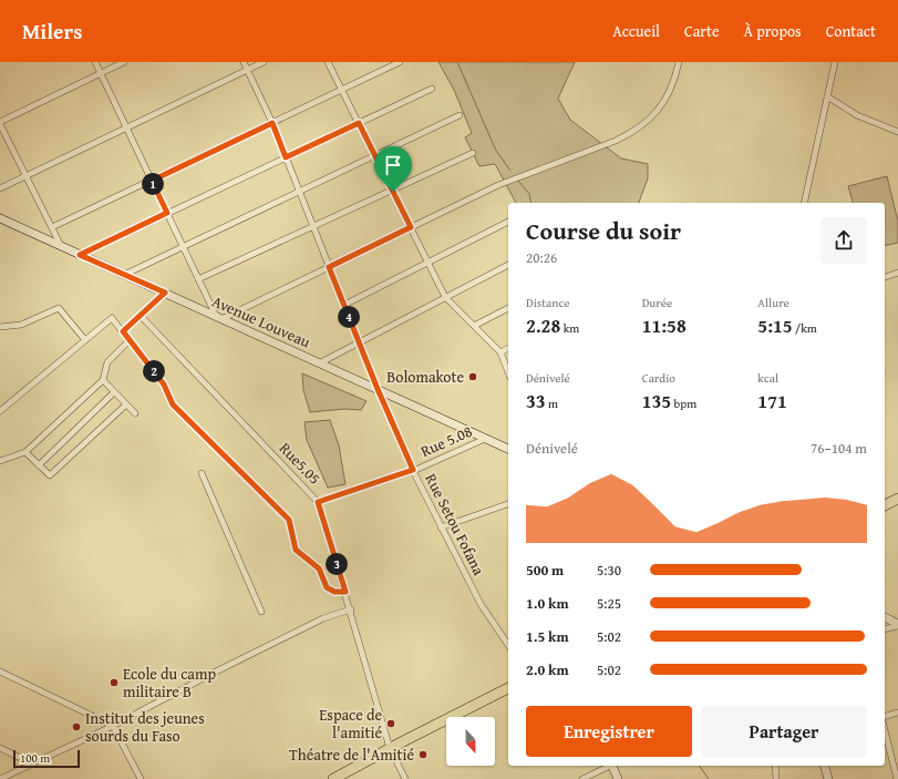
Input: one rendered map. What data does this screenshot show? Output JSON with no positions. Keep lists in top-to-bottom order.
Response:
{
  "streets": {
    "main road": ["Avenue Louveau"],
    "street": ["Rue 5.08", "Rue5.05", "Rue Setou Fofana"]
  },
  "crossings": [
    ["Avenue Louveau", "Rue 5.08"],
    ["Avenue Louveau", "Rue Setou Fofana"],
    ["Rue 5.08", "Rue5.05"],
    ["Rue 5.08", "Rue Setou Fofana"]
  ],
  "places": [
    "Bolomakote",
    "Ecole du camp militaire B",
    "Espace de l'amitié",
    "Institut des jeunes sourds du Faso",
    "Théatre de l'Amitié"
  ],
  "scale_bar": "100 m",
  "north": "bottom",
  "page": {
    "header": "Milers",
    "nav": [
      "Accueil",
      "Carte",
      "À propos",
      "Contact"
    ],
    "pins": [
      "1",
      "4",
      "2",
      "3"
    ],
    "heading": ["Course du soir", "20:26"],
    "stats": [
      ["Distance", "2.28 km"],
      ["Durée", "11:58"],
      ["Allure", "5:15 /km"],
      ["Dénivelé", "33 m"],
      ["Cardio", "135 bpm"],
      ["kcal", "171"]
    ],
    "chart": ["Dénivelé", "76–104 m"],
    "list": [
      {
        "name": "500 m",
        "note": "5:30"
      },
      {
        "name": "1.0 km",
        "note": "5:25"
      },
      {
        "name": "1.5 km",
        "note": "5:02"
      },
      {
        "name": "2.0 km",
        "note": "5:02"
      }
    ],
    "buttons": ["Enregistrer", "Partager"],
    "scale": "100 m"
  }
}
